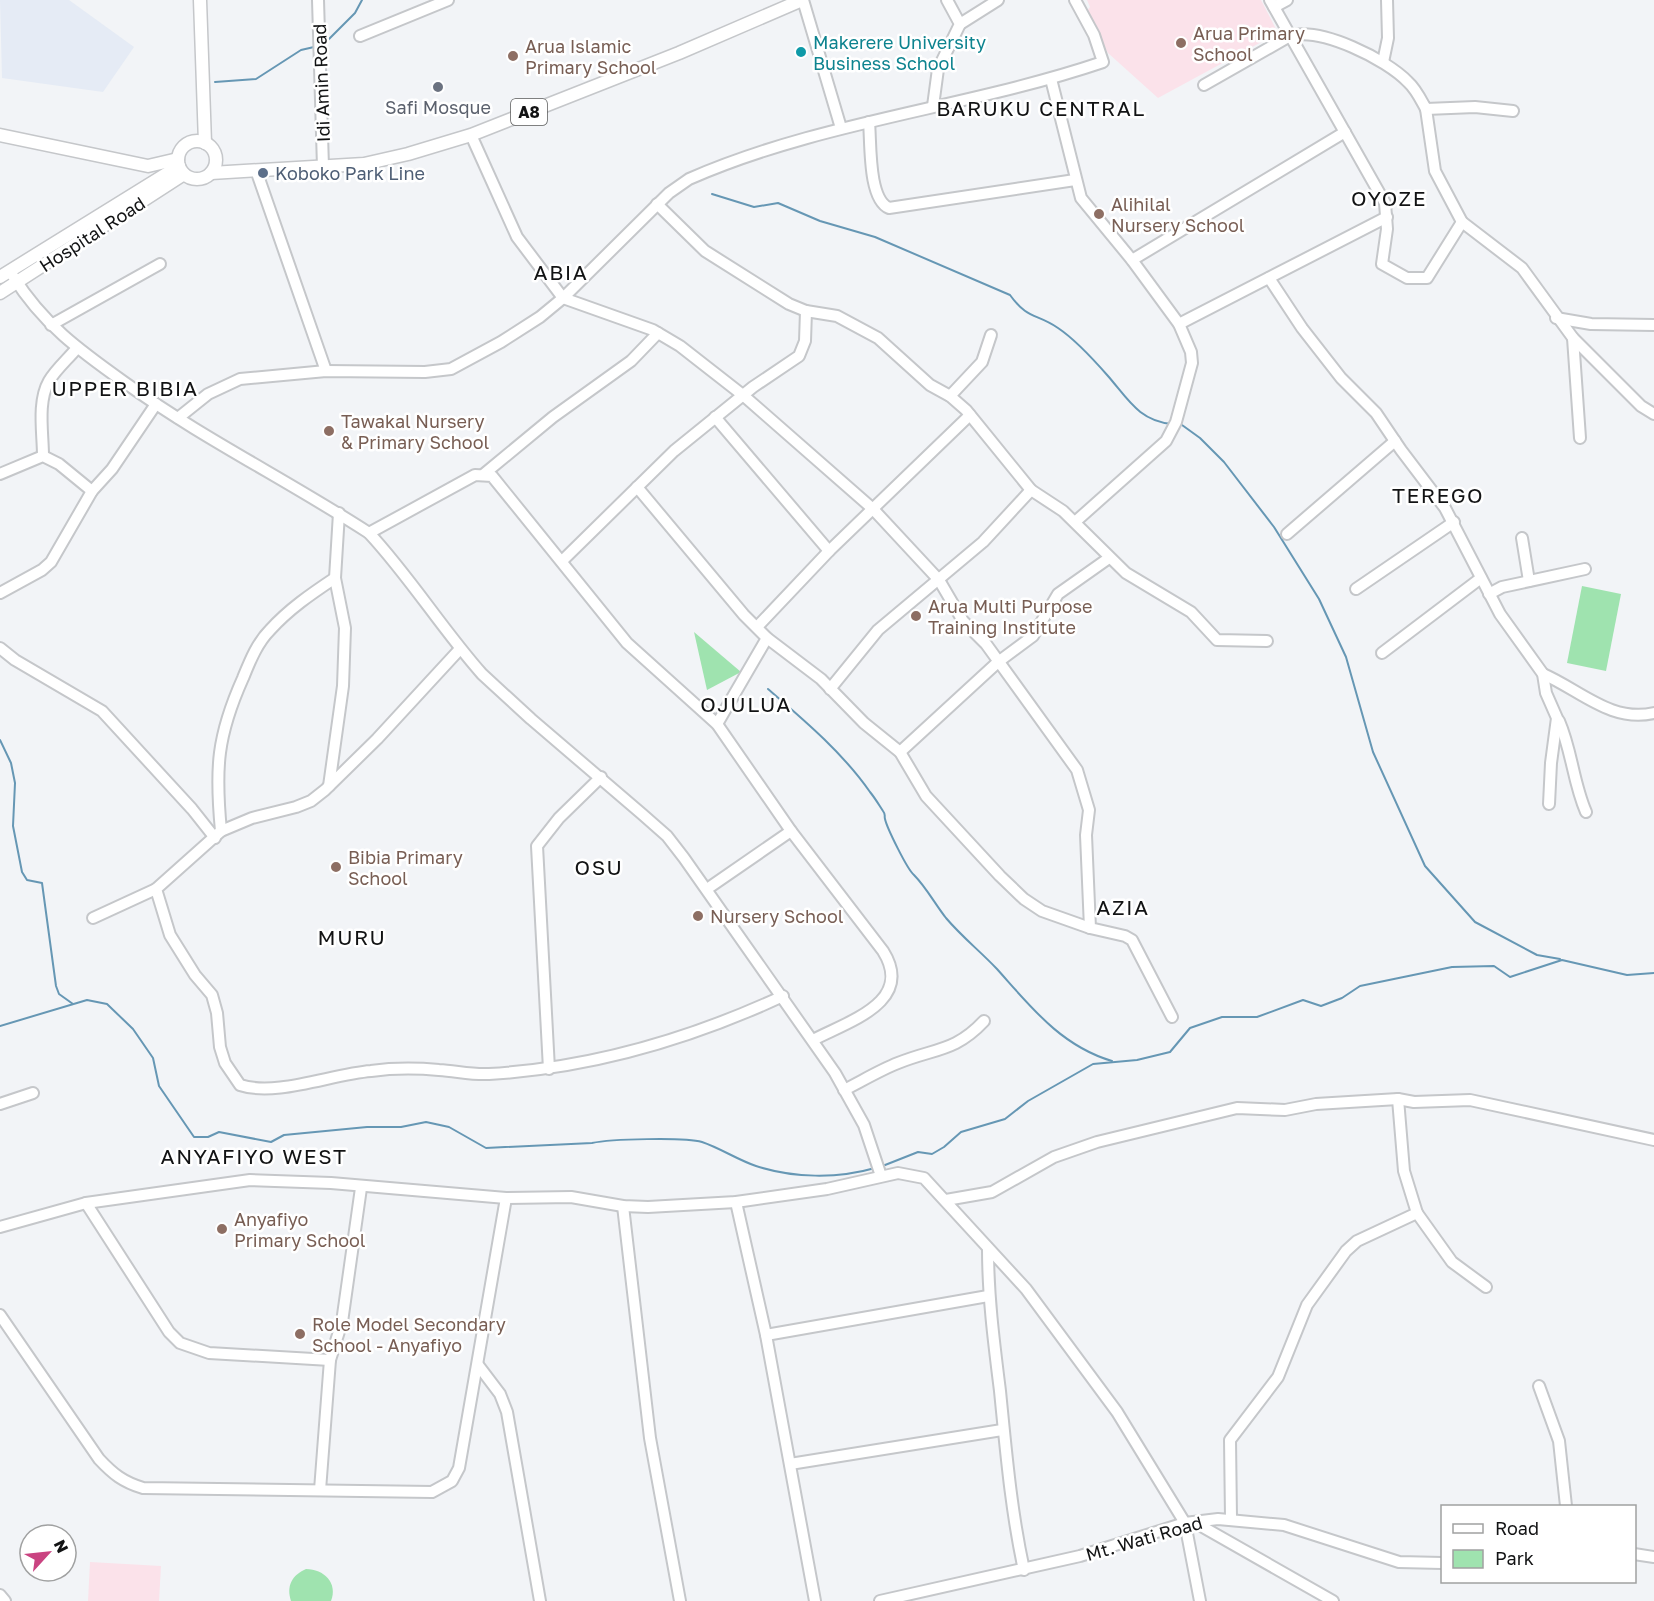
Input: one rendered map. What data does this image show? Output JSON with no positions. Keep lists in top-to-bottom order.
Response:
{
  "streets": {
    "main road": ["A8", "Hospital Road"],
    "street": ["Idi Amin Road", "Mt. Wati Road"]
  },
  "crossings": [
    ["Idi Amin Road", "A8"]
  ],
  "districts": [
    "BARUKU CENTRAL",
    "OYOZE",
    "ABIA",
    "UPPER BIBIA",
    "TEREGO",
    "OJULUA",
    "OSU",
    "AZIA",
    "MURU",
    "ANYAFIYO WEST"
  ],
  "places": [
    "Arua Primary School",
    "Makerere University Business School",
    "Arua Islamic Primary School",
    "Safi Mosque",
    "Koboko Park Line",
    "Alihilal Nursery School",
    "Tawakal Nursery & Primary School",
    "Arua Multi Purpose Training Institute",
    "Bibia Primary School",
    "Nursery School",
    "Anyafiyo Primary School",
    "Role Model Secondary School - Anyafiyo"
  ],
  "legend": ["Road", "Park"],
  "north": "top right"
}
